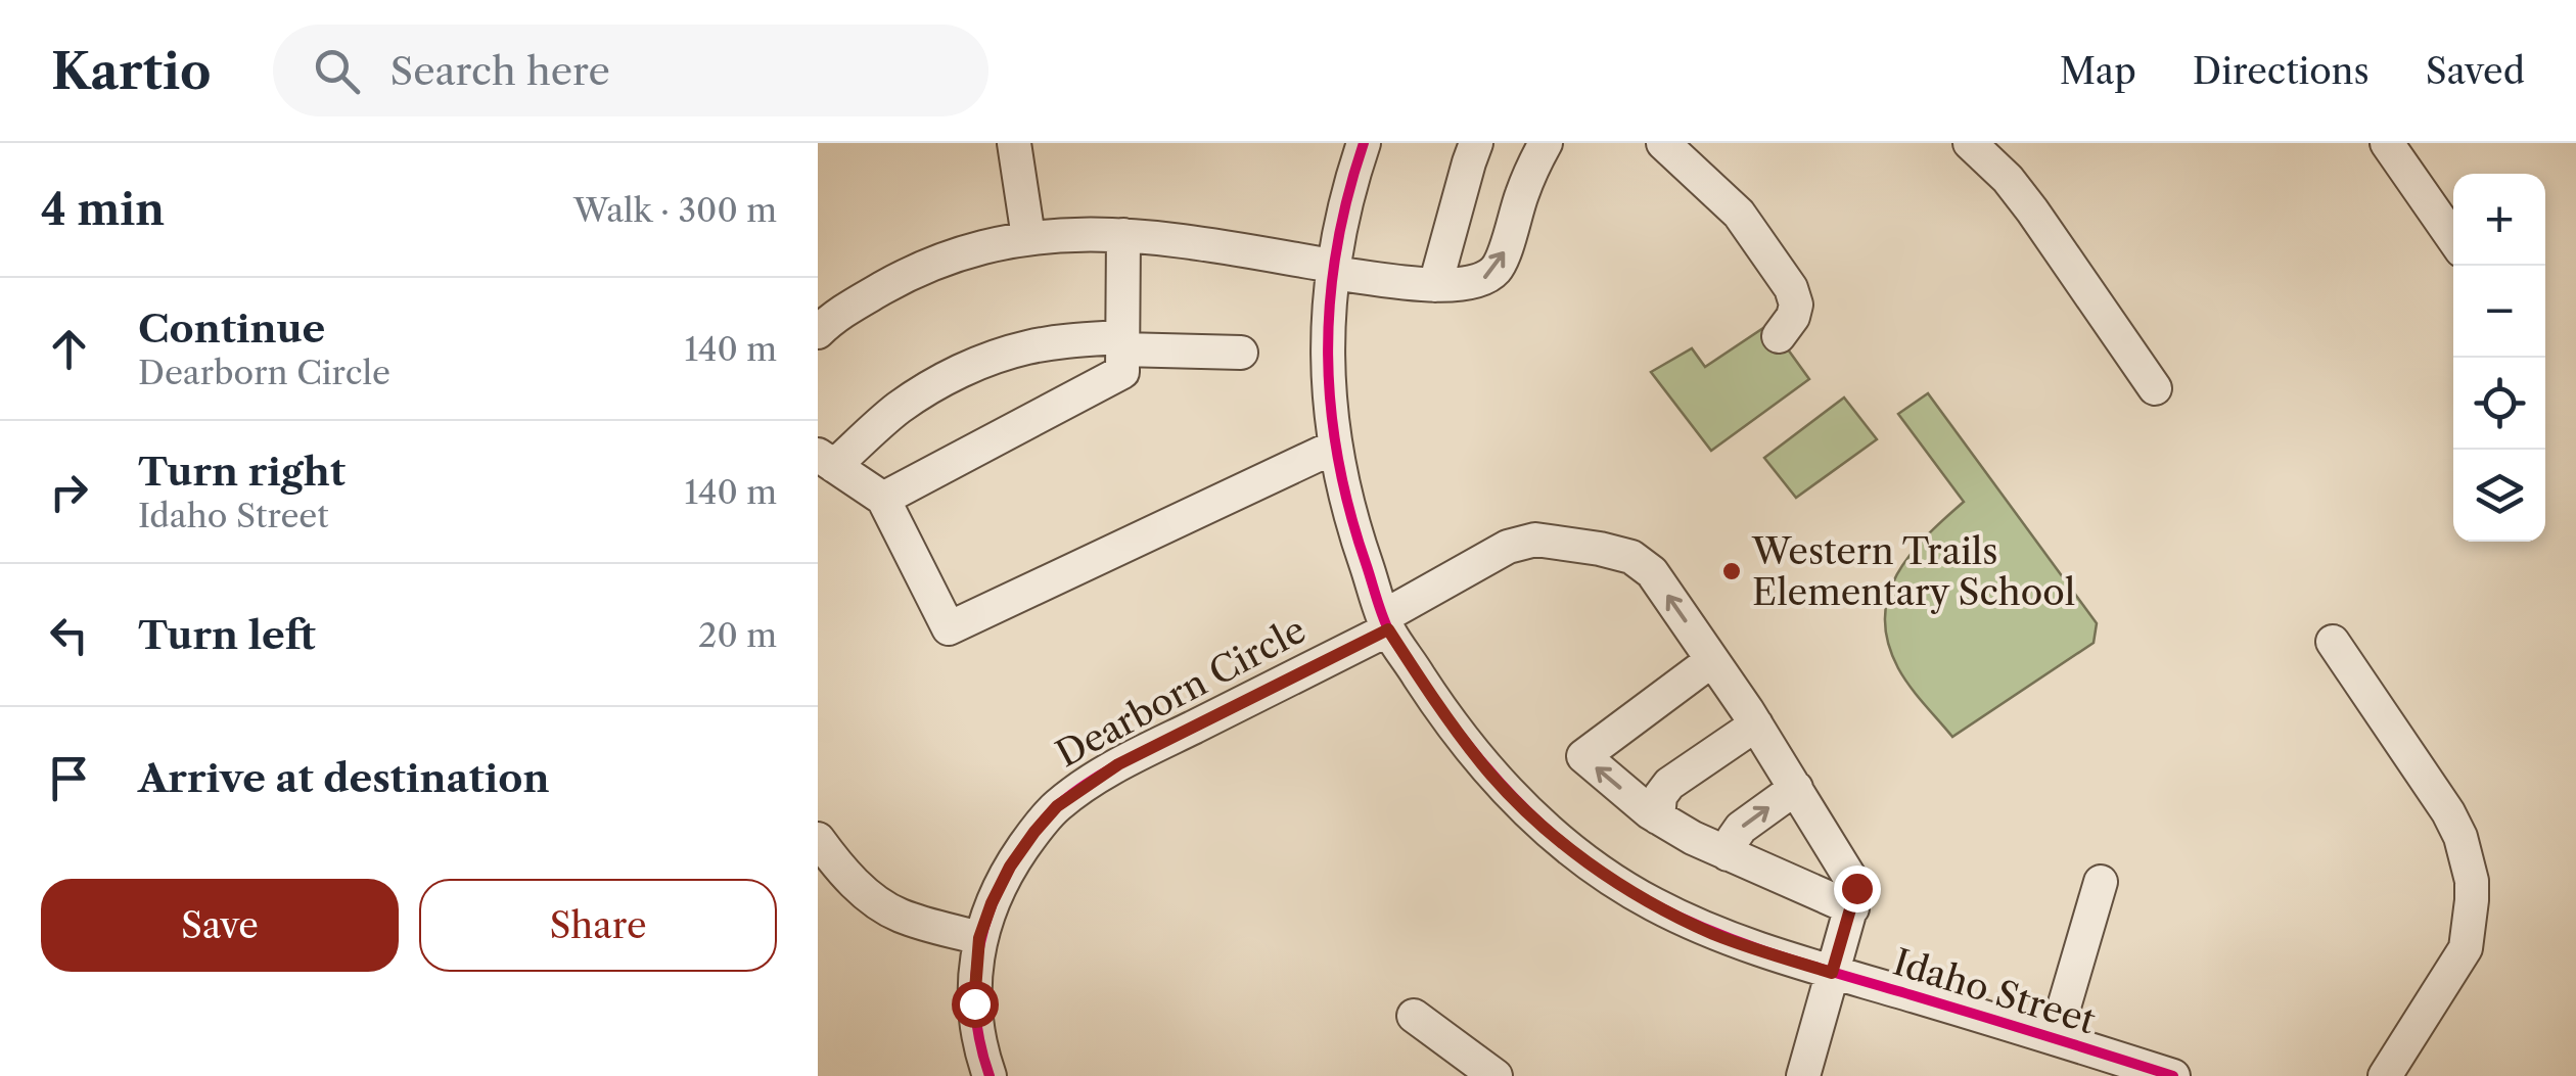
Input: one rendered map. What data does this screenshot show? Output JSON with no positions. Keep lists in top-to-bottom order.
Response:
{
  "streets": {
    "street": ["Dearborn Circle", "Idaho Street"]
  },
  "crossings": [
    ["Dearborn Circle", "Idaho Street"]
  ],
  "places": ["Western Trails Elementary School"],
  "page": {
    "header": "Kartio",
    "search": "Search here",
    "nav": ["Map", "Directions", "Saved"],
    "heading": ["4 min", "Walk · 300 m"],
    "map_buttons": ["+", "−"],
    "list": [
      ["Continue", "Dearborn Circle", "140 m"],
      ["Turn right", "Idaho Street", "140 m"],
      ["Turn left", "20 m"],
      "Arrive at destination"
    ],
    "buttons": ["Save", "Share"]
  }
}
